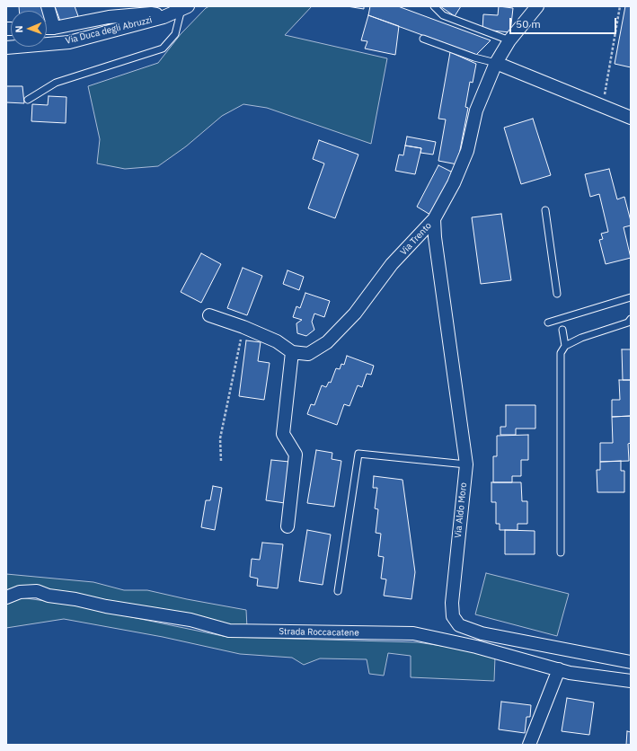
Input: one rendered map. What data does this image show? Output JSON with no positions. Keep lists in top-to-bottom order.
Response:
{
  "streets": {
    "street": [
      "Via Duca degli Abruzzi",
      "Via Trento",
      "Via Aldo Moro",
      "Strada Roccacatene"
    ]
  },
  "crossings": [
    ["Via Trento", "Via Aldo Moro"]
  ],
  "scale_bar": "50 m",
  "north": "left"
}
